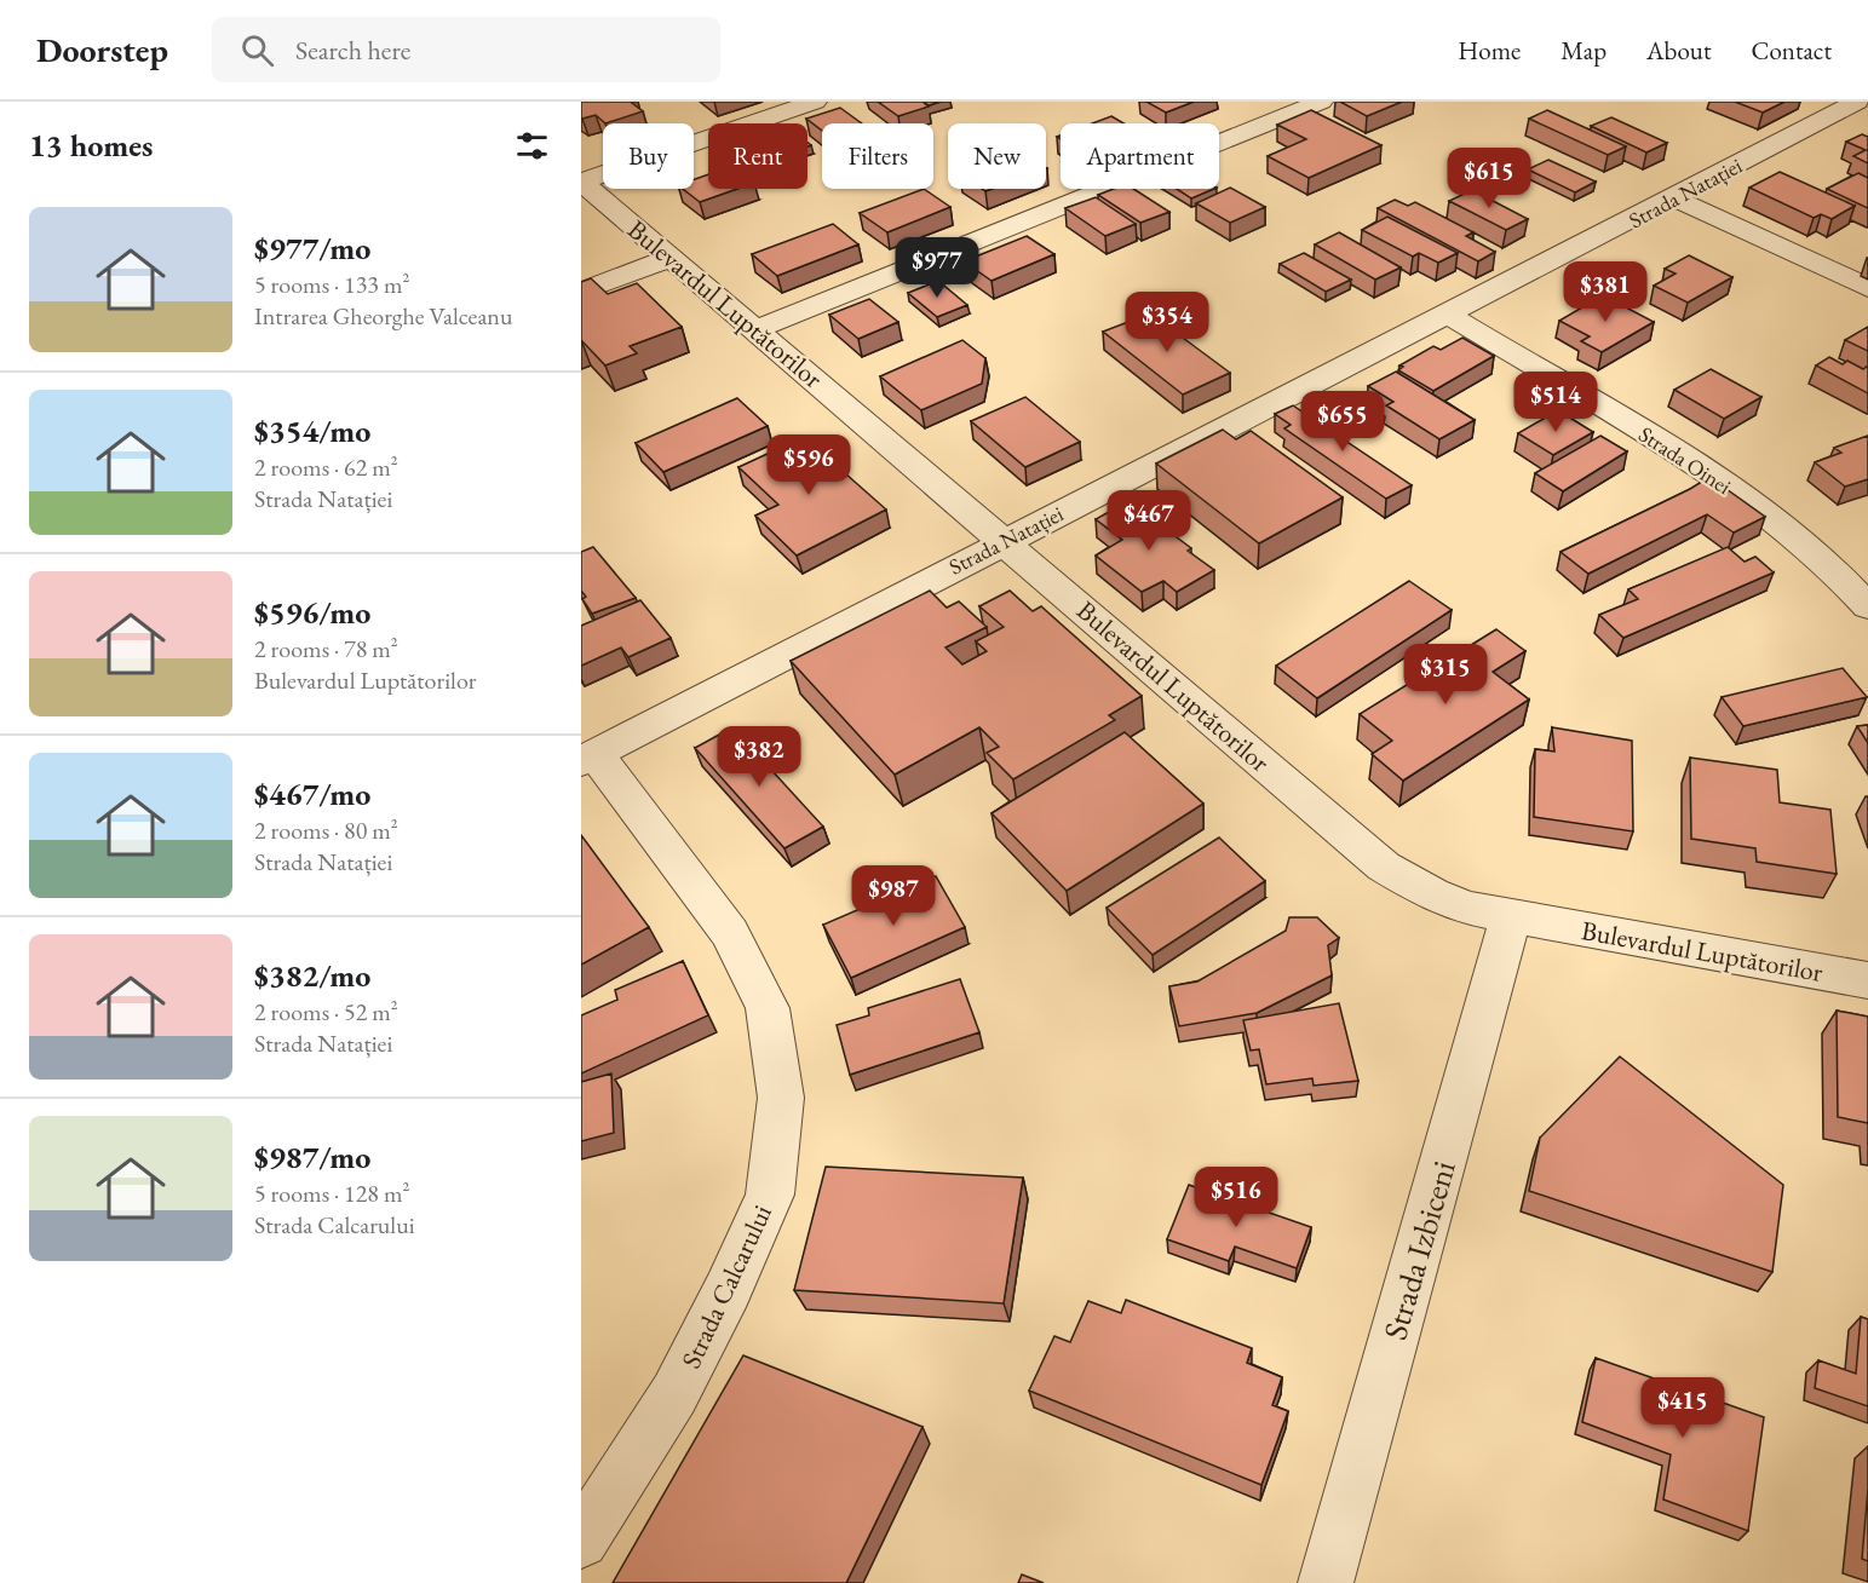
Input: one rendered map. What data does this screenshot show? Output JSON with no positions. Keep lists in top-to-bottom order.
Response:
{
  "streets": {
    "street": [
      "Strada Natației",
      "Bulevardul Luptătorilor",
      "Strada Oinei",
      "Strada Izbiceni",
      "Strada Calcarului"
    ]
  },
  "crossings": [
    ["Strada Natației", "Bulevardul Luptătorilor"],
    ["Strada Natației", "Strada Oinei"],
    ["Strada Natației", "Strada Calcarului"],
    ["Bulevardul Luptătorilor", "Strada Izbiceni"]
  ],
  "page": {
    "header": "Doorstep",
    "search": "Search here",
    "nav": [
      "Home",
      "Map",
      "About",
      "Contact"
    ],
    "heading": "13 homes",
    "chip": [
      "Buy",
      "Rent",
      "Filters",
      "New",
      "Apartment"
    ],
    "price": [
      "$615",
      "$977",
      "$381",
      "$354",
      "$514",
      "$655",
      "$596",
      "$467",
      "$315",
      "$382",
      "$987",
      "$516",
      "$415"
    ],
    "list": [
      {
        "name": "$977/mo",
        "note": "5 rooms · 133 m² · Intrarea Gheorghe Valceanu"
      },
      {
        "name": "$354/mo",
        "note": "2 rooms · 62 m² · Strada Natației"
      },
      {
        "name": "$596/mo",
        "note": "2 rooms · 78 m² · Bulevardul Luptătorilor"
      },
      {
        "name": "$467/mo",
        "note": "2 rooms · 80 m² · Strada Natației"
      },
      {
        "name": "$382/mo",
        "note": "2 rooms · 52 m² · Strada Natației"
      },
      {
        "name": "$987/mo",
        "note": "5 rooms · 128 m² · Strada Calcarului"
      }
    ]
  }
}
